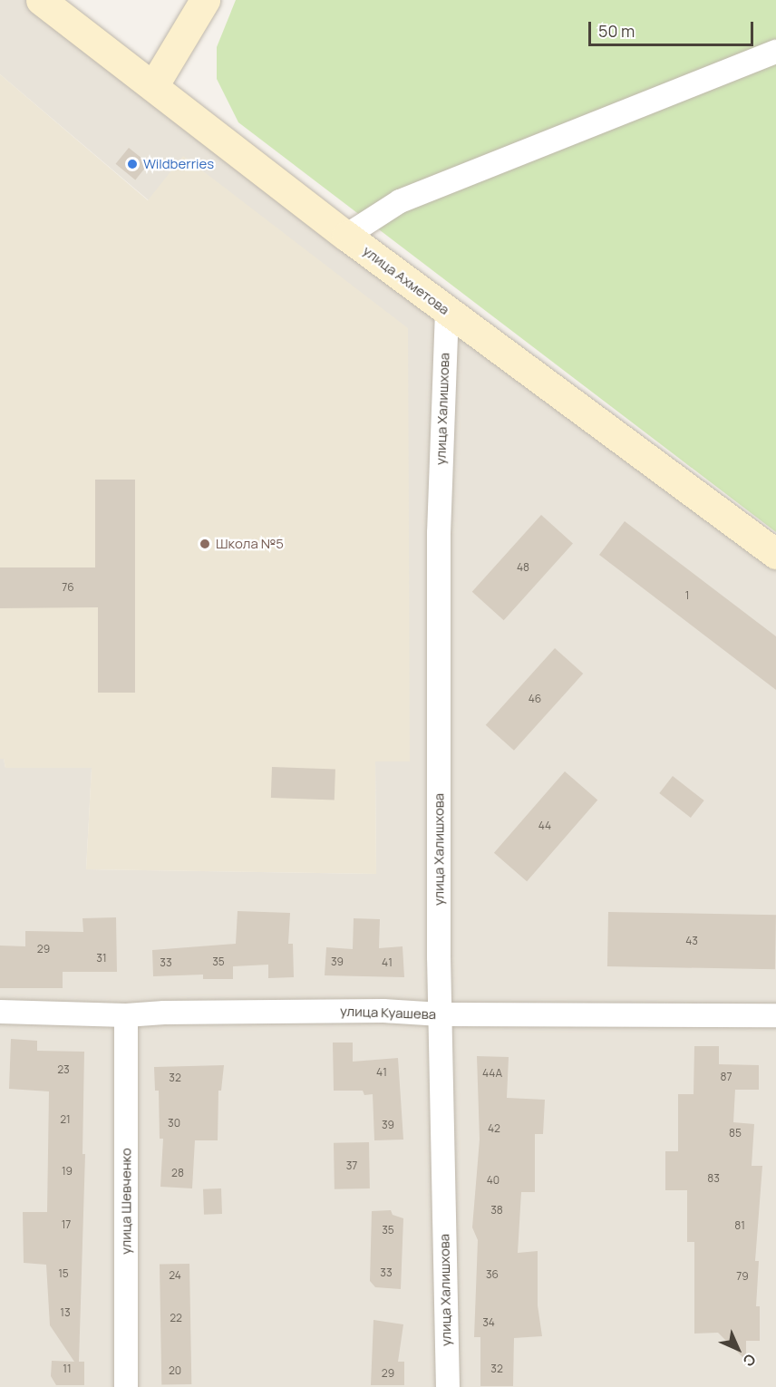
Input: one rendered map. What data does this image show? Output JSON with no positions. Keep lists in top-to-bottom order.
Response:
{
  "streets": {
    "main road": ["улица Ахметова"],
    "street": ["улица Халишхова", "улица Куашева", "улица Шевченко"]
  },
  "crossings": [
    ["улица Ахметова", "улица Халишхова"],
    ["улица Халишхова", "улица Куашева"],
    ["улица Куашева", "улица Шевченко"]
  ],
  "places": ["Wildberries", "Школа №5"],
  "house_numbers": [
    "48",
    "76",
    "1",
    "46",
    "44",
    "43",
    "29",
    "31",
    "35",
    "39",
    "33",
    "41",
    "23",
    "41",
    "44А",
    "87",
    "32",
    "21",
    "30",
    "39",
    "42",
    "85",
    "37",
    "19",
    "28",
    "83",
    "40",
    "38",
    "17",
    "81",
    "35",
    "33",
    "15",
    "36",
    "24",
    "79",
    "13",
    "22",
    "34",
    "11",
    "32",
    "20",
    "29"
  ],
  "scale_bar": "50 m",
  "north": "bottom right"
}
